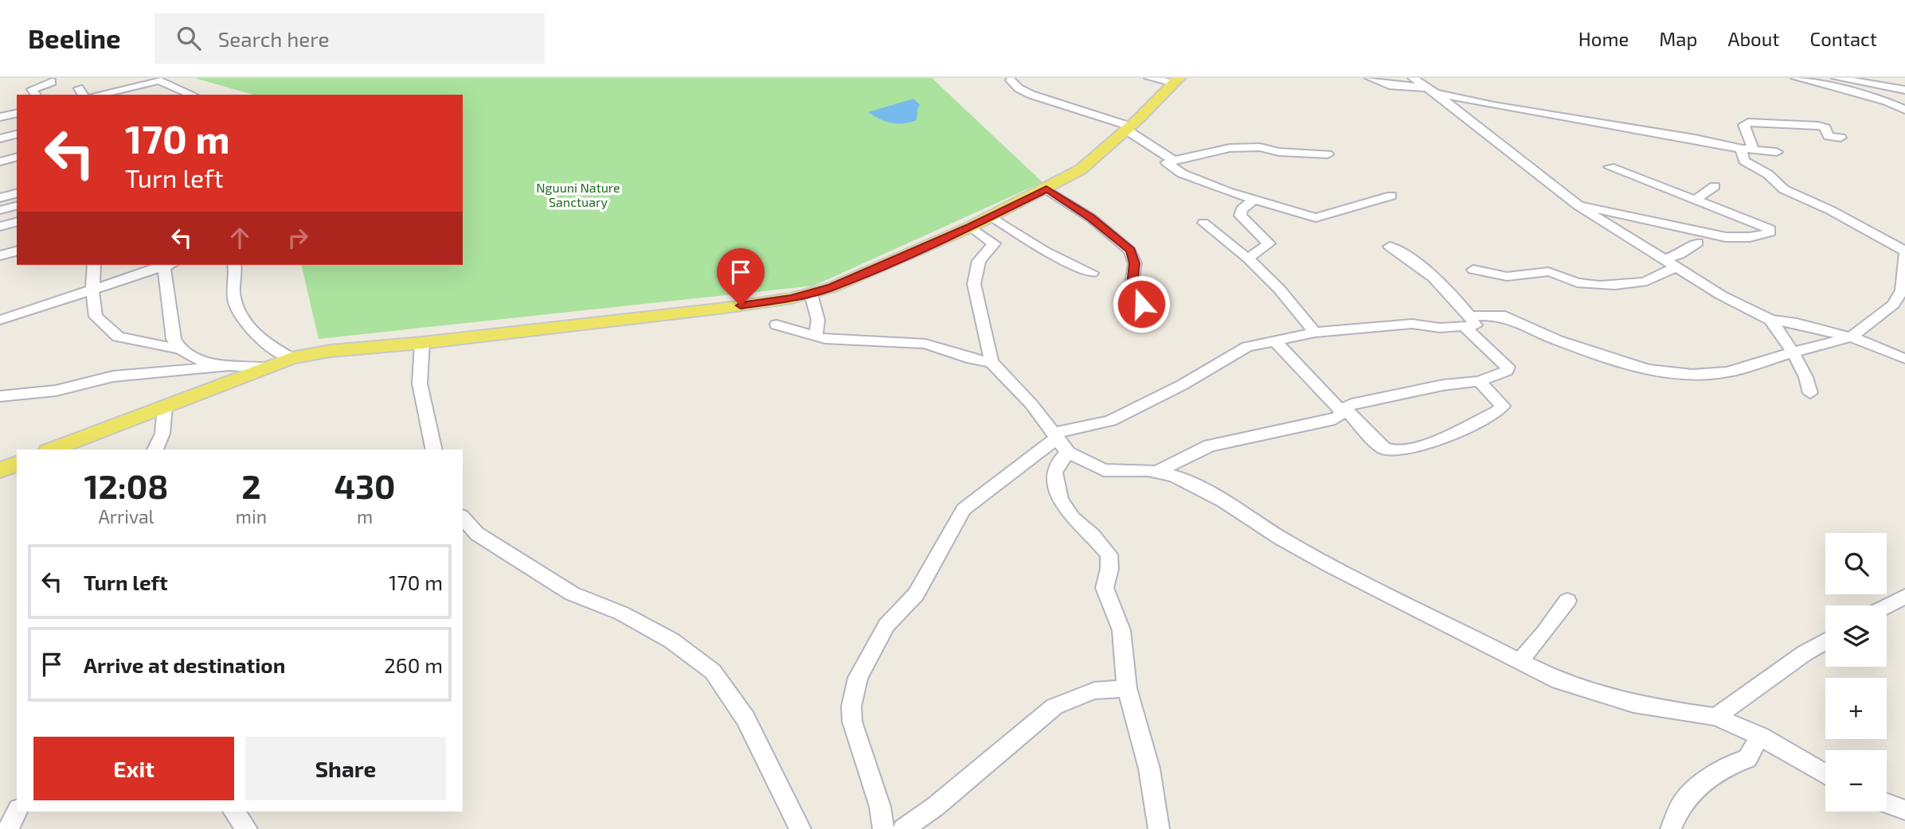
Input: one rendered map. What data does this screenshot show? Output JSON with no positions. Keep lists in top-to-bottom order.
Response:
{
  "parks": ["Nguuni Nature Sanctuary"],
  "page": {
    "header": "Beeline",
    "search": "Search here",
    "nav": [
      "Home",
      "Map",
      "About",
      "Contact"
    ],
    "turn": ["170 m", "Turn left"],
    "eta": [
      "12:08",
      "Arrival",
      "2",
      "min",
      "430",
      "m"
    ],
    "map_buttons": ["+", "−"],
    "list": [
      {
        "name": "Turn left",
        "value": "170 m"
      },
      {
        "name": "Arrive at destination",
        "value": "260 m"
      }
    ],
    "buttons": ["Exit", "Share"]
  }
}
